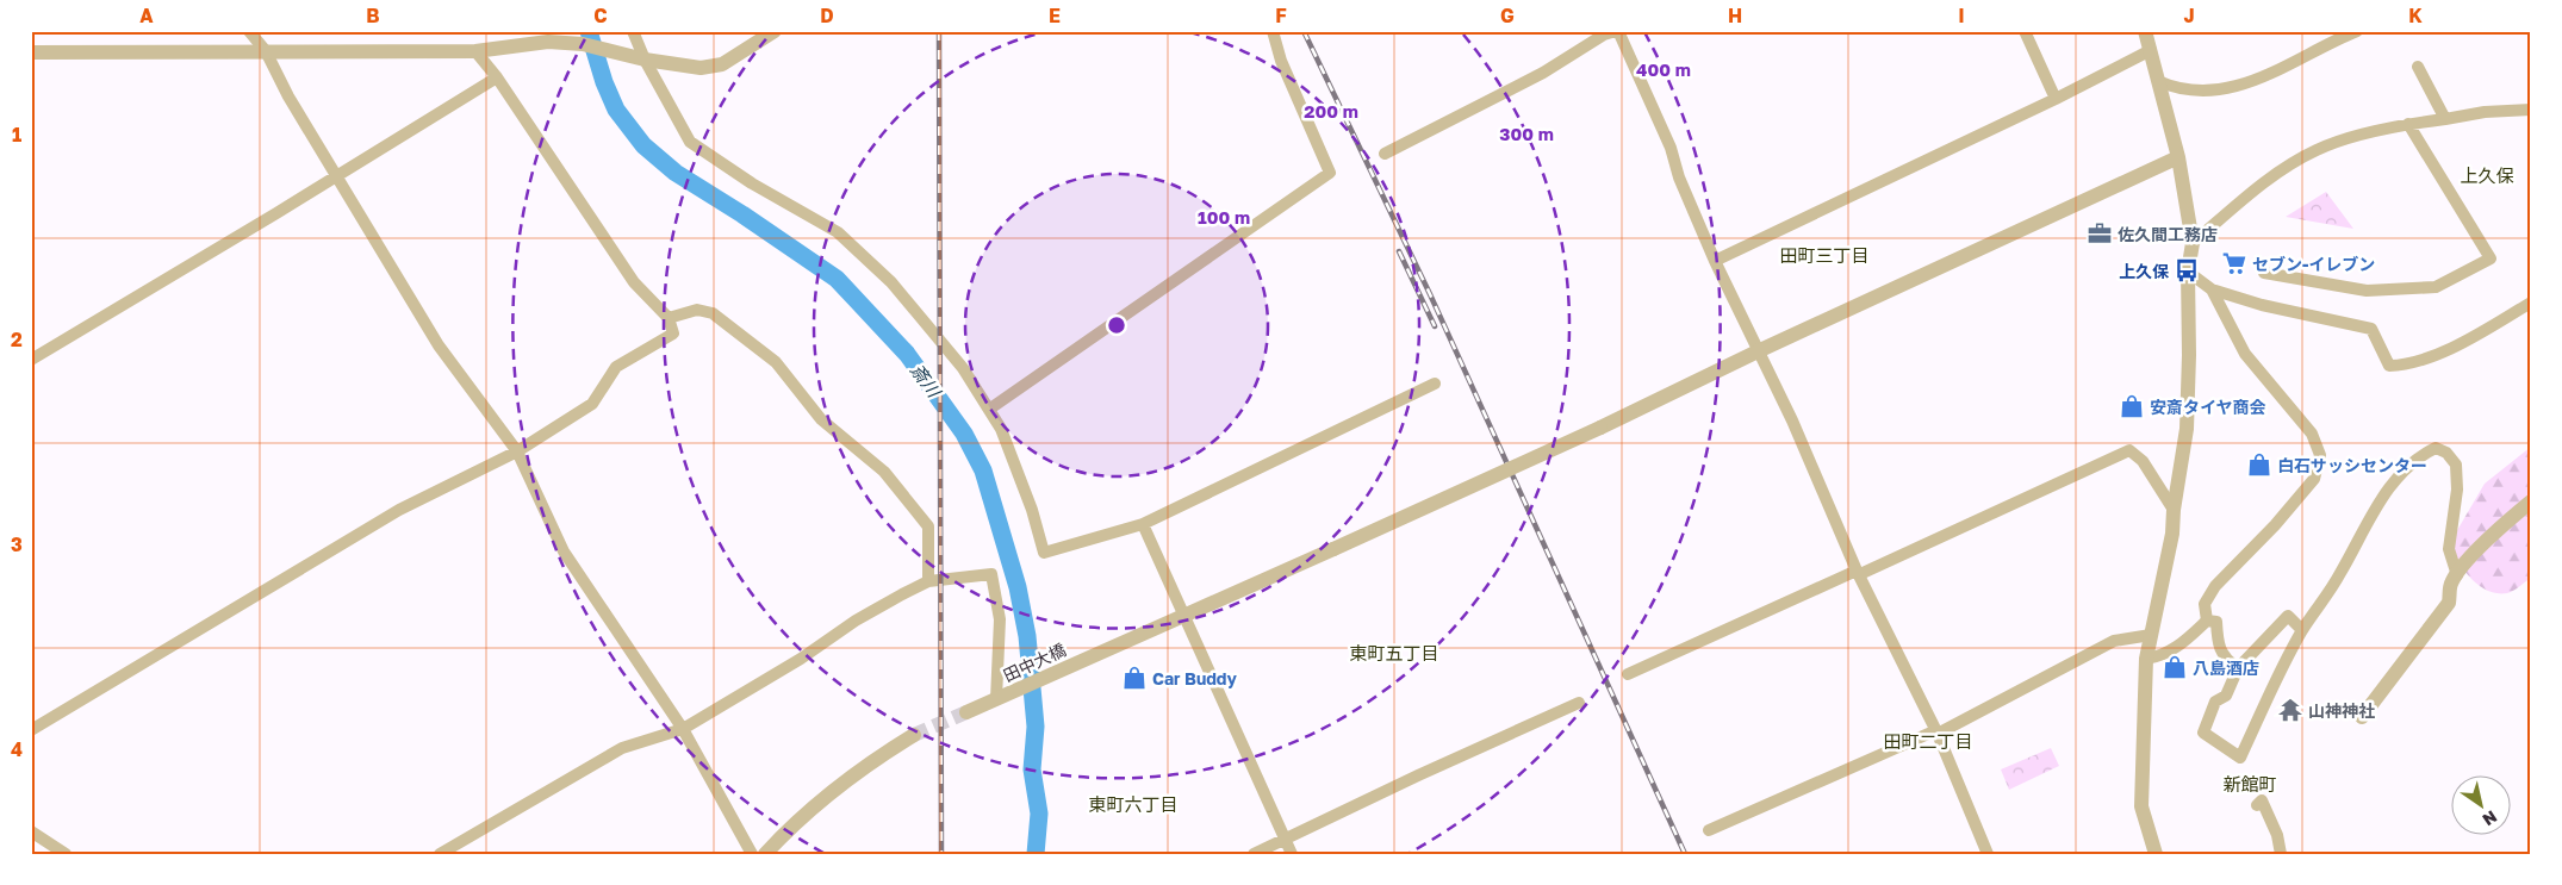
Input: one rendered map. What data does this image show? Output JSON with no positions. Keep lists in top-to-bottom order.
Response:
{
  "streets": {
    "street": ["田中大橋"]
  },
  "districts": [
    "上久保",
    "田町三丁目",
    "東町五丁目",
    "田町二丁目",
    "新館町",
    "東町六丁目"
  ],
  "water": ["斎川"],
  "places": {
    "office": ["佐久間工務店"],
    "supermarket": ["セブン-イレブン"],
    "bus stop": ["上久保"],
    "shop": [
      "安斎タイヤ商会",
      "白石サッシセンター",
      "八島酒店",
      "Car Buddy"
    ],
    "temple": ["山神神社"]
  },
  "north": "bottom right",
  "grid": {
    "columns": [
      "A",
      "B",
      "C",
      "D",
      "E",
      "F",
      "G",
      "H",
      "I",
      "J",
      "K"
    ],
    "rows": [
      "1",
      "2",
      "3",
      "4"
    ]
  },
  "rings": [
    "400 m",
    "200 m",
    "300 m",
    "100 m"
  ]
}
